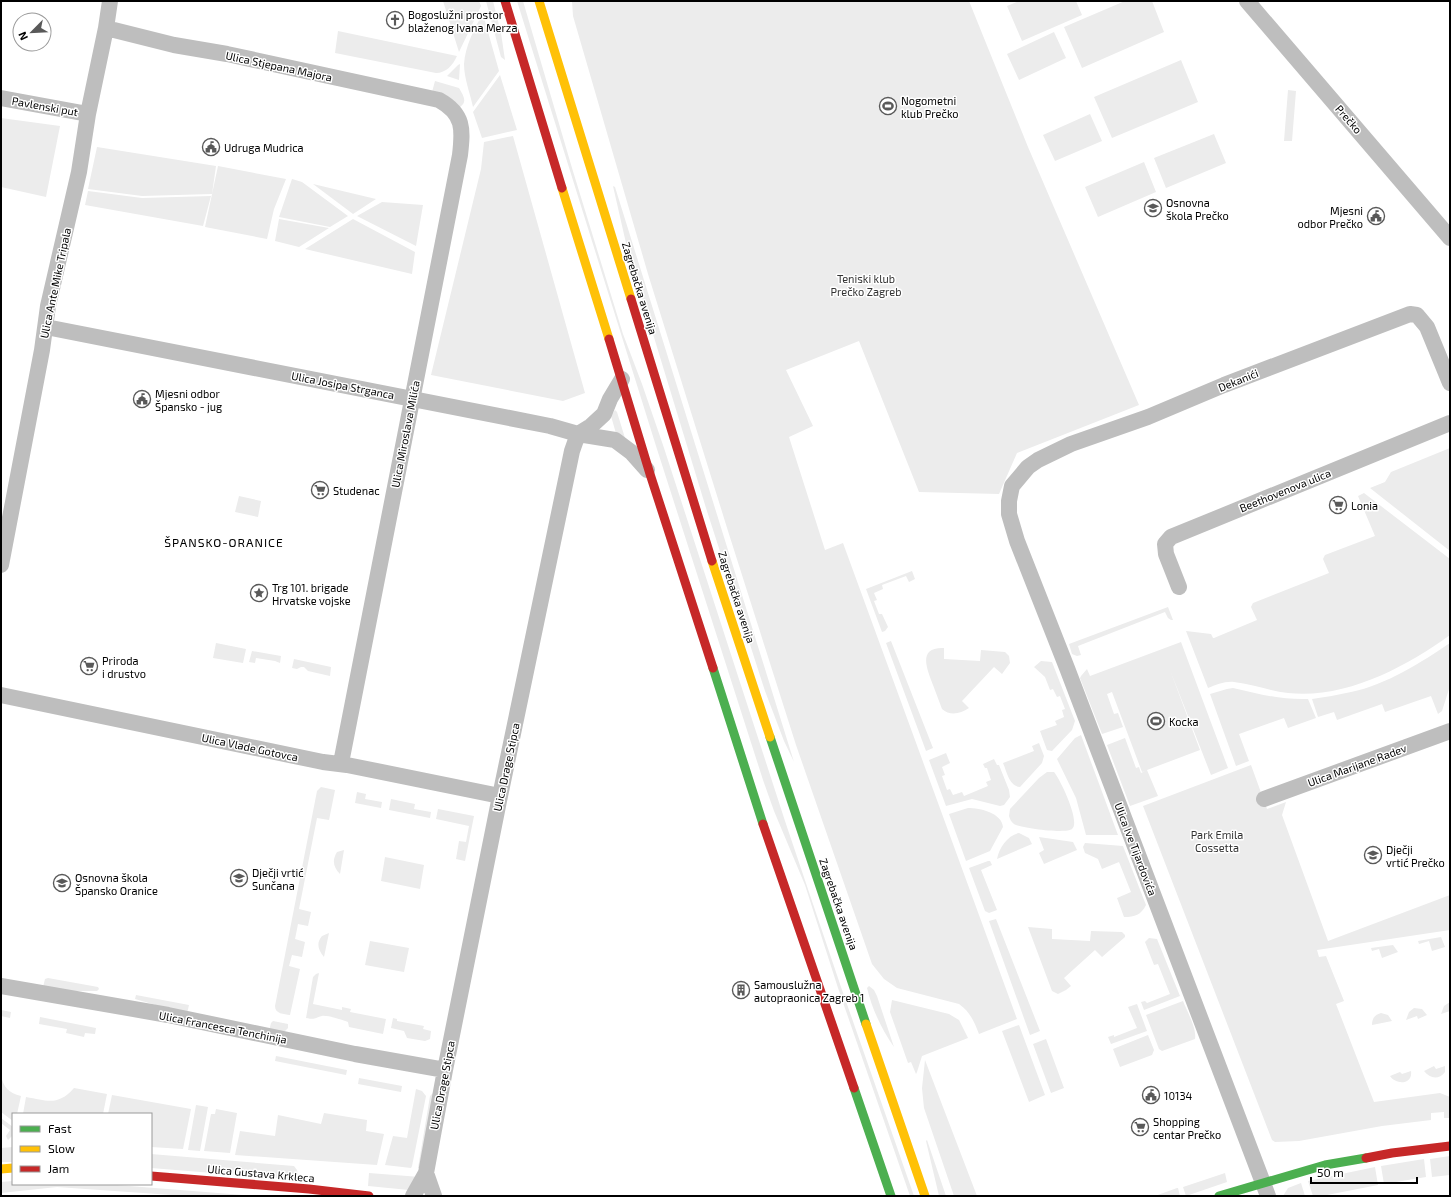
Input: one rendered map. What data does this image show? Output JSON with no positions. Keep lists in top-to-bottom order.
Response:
{
  "streets": {
    "main road": ["Zagrebačka avenija", "Ulica Gustava Krkleca"],
    "street": [
      "Ulica Stjepana Majora",
      "Pavlenski put",
      "Prečko",
      "Ulica Ante Mike Tripala",
      "Dekanići",
      "Ulica Josipa Strganca",
      "Ulica Miroslava Milića",
      "Beethovenova ulica",
      "Ulica Vlade Gotovca",
      "Ulica Marijane Radev",
      "Ulica Drage Stipca",
      "Ulica Ive Tijardovića",
      "Ulica Francesca Tenchinija"
    ]
  },
  "crossings": [
    ["Ulica Stjepana Majora", "Ulica Ante Mike Tripala"],
    ["Ulica Stjepana Majora", "Ulica Miroslava Milića"],
    ["Pavlenski put", "Ulica Ante Mike Tripala"],
    ["Ulica Ante Mike Tripala", "Ulica Josipa Strganca"],
    ["Dekanići", "Ulica Ive Tijardovića"],
    ["Ulica Josipa Strganca", "Ulica Miroslava Milića"],
    ["Ulica Josipa Strganca", "Ulica Drage Stipca"],
    ["Ulica Miroslava Milića", "Ulica Vlade Gotovca"],
    ["Ulica Vlade Gotovca", "Ulica Drage Stipca"],
    ["Ulica Drage Stipca", "Ulica Francesca Tenchinija"]
  ],
  "districts": ["ŠPANSKO-ORANICE"],
  "parks": ["Teniski klub Prečko Zagreb", "Park Emila Cossetta"],
  "places": {
    "church": ["Bogoslužni prostor blaženog Ivana Merza"],
    "sports": ["Nogometni klub Prečko", "Kocka"],
    "public building": [
      "Udruga Mudrica",
      "Mjesni odbor Prečko",
      "Mjesni odbor Špansko - jug",
      "10134"
    ],
    "school or university": [
      "Osnovna škola Prečko",
      "Dječji vrtić Prečko",
      "Dječji vrtić Sunčana",
      "Osnovna škola Špansko Oranice"
    ],
    "supermarket": [
      "Studenac",
      "Lonia",
      "Priroda i drustvo",
      "Shopping centar Prečko"
    ],
    "place": ["Trg 101. brigade Hrvatske vojske"],
    "building": ["Samouslužna autopraonica Zagreb 1"]
  },
  "legend": ["Fast", "Slow", "Jam"],
  "scale_bar": "50 m",
  "north": "bottom left"
}
